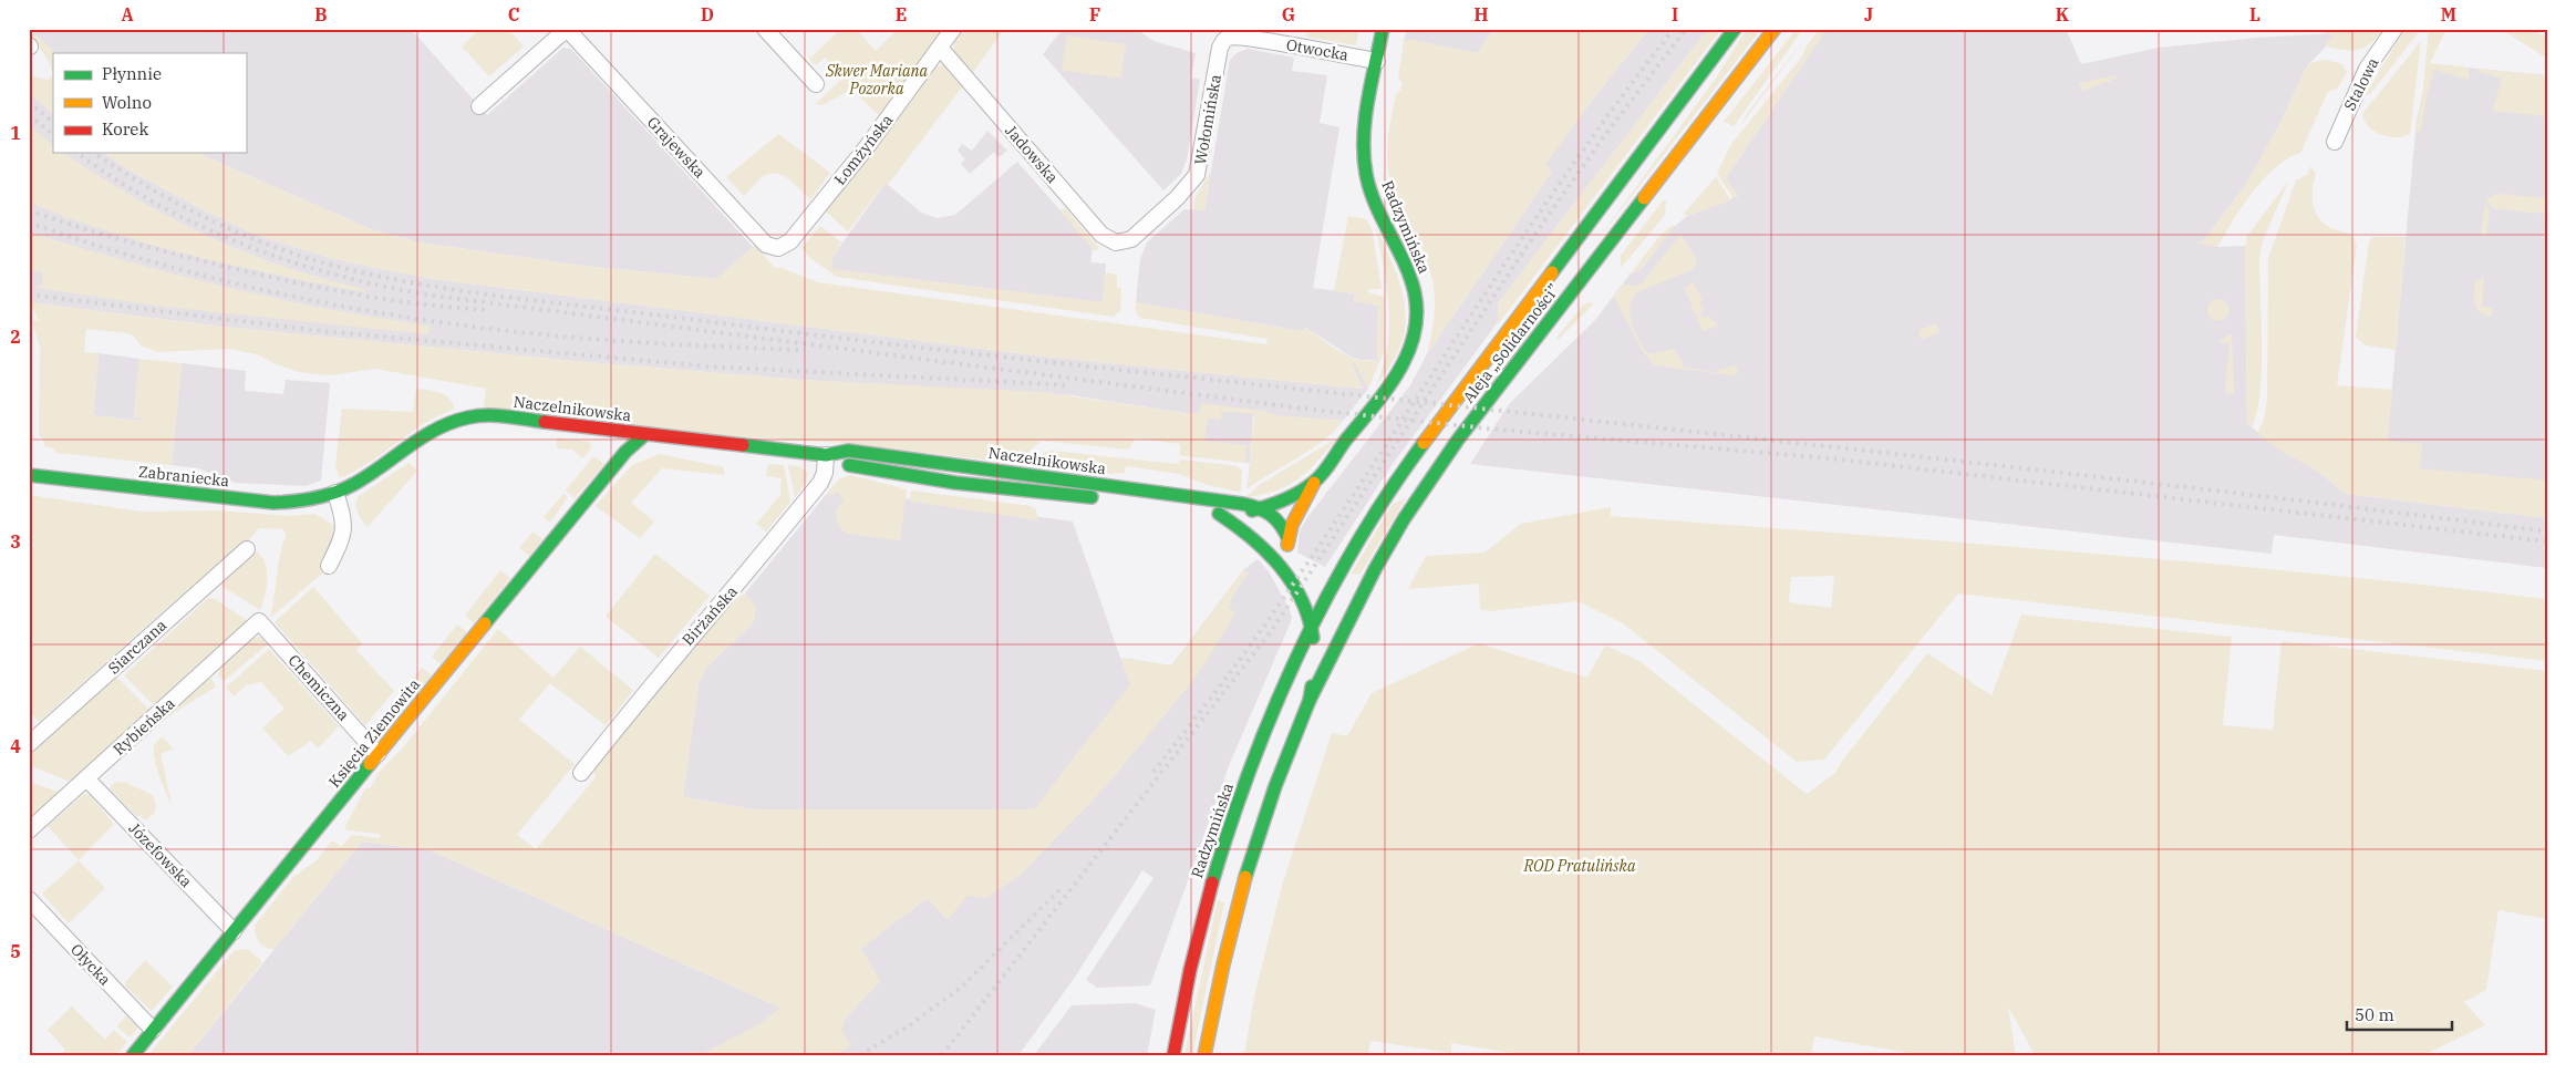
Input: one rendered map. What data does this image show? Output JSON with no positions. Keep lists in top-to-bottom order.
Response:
{
  "streets": {
    "main road": [
      "Radzymińska",
      "Aleja „Solidarności”",
      "Naczelnikowska",
      "Zabraniecka",
      "Księcia Ziemowita"
    ],
    "street": [
      "Otwocka",
      "Stalowa",
      "Wołomińska",
      "Grajewska",
      "Łomżyńska",
      "Jadowska",
      "Birżańska",
      "Siarczana",
      "Chemiczna",
      "Rybieńska",
      "Józefowska",
      "Ołycka"
    ]
  },
  "crossings": [
    ["Otwocka", "Wołomińska"],
    ["Otwocka", "Radzymińska"],
    ["Wołomińska", "Jadowska"],
    ["Grajewska", "Łomżyńska"],
    ["Łomżyńska", "Jadowska"],
    ["Radzymińska", "Aleja „Solidarności”"],
    ["Radzymińska", "Naczelnikowska"],
    ["Naczelnikowska", "Zabraniecka"],
    ["Naczelnikowska", "Birżańska"],
    ["Naczelnikowska", "Księcia Ziemowita"],
    ["Chemiczna", "Rybieńska"],
    ["Chemiczna", "Księcia Ziemowita"],
    ["Rybieńska", "Józefowska"],
    ["Księcia Ziemowita", "Józefowska"],
    ["Księcia Ziemowita", "Ołycka"]
  ],
  "parks": ["Skwer Mariana Pozorka", "ROD Pratulińska"],
  "legend": ["Płynnie", "Wolno", "Korek"],
  "scale_bar": "50 m",
  "grid": {
    "columns": [
      "A",
      "B",
      "C",
      "D",
      "E",
      "F",
      "G",
      "H",
      "I",
      "J",
      "K",
      "L",
      "M"
    ],
    "rows": [
      "1",
      "2",
      "3",
      "4",
      "5"
    ]
  }
}
